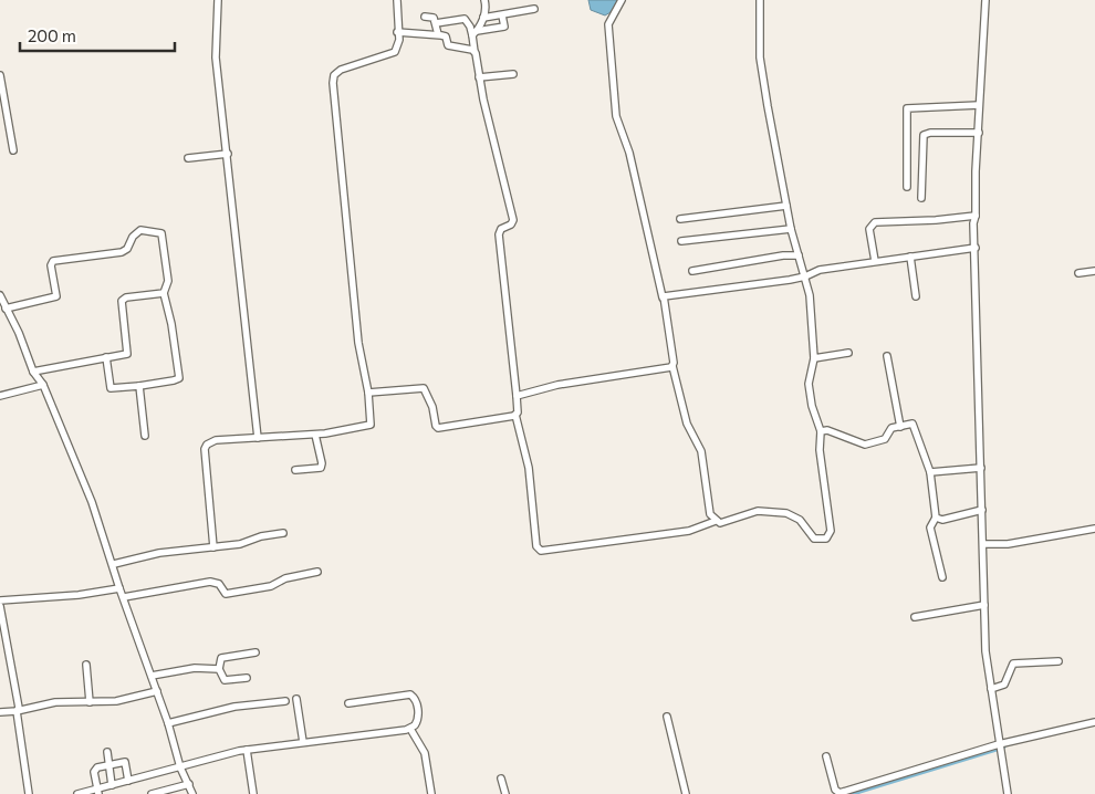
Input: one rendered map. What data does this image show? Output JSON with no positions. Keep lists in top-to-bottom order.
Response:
{
  "scale_bar": "200 m"
}
